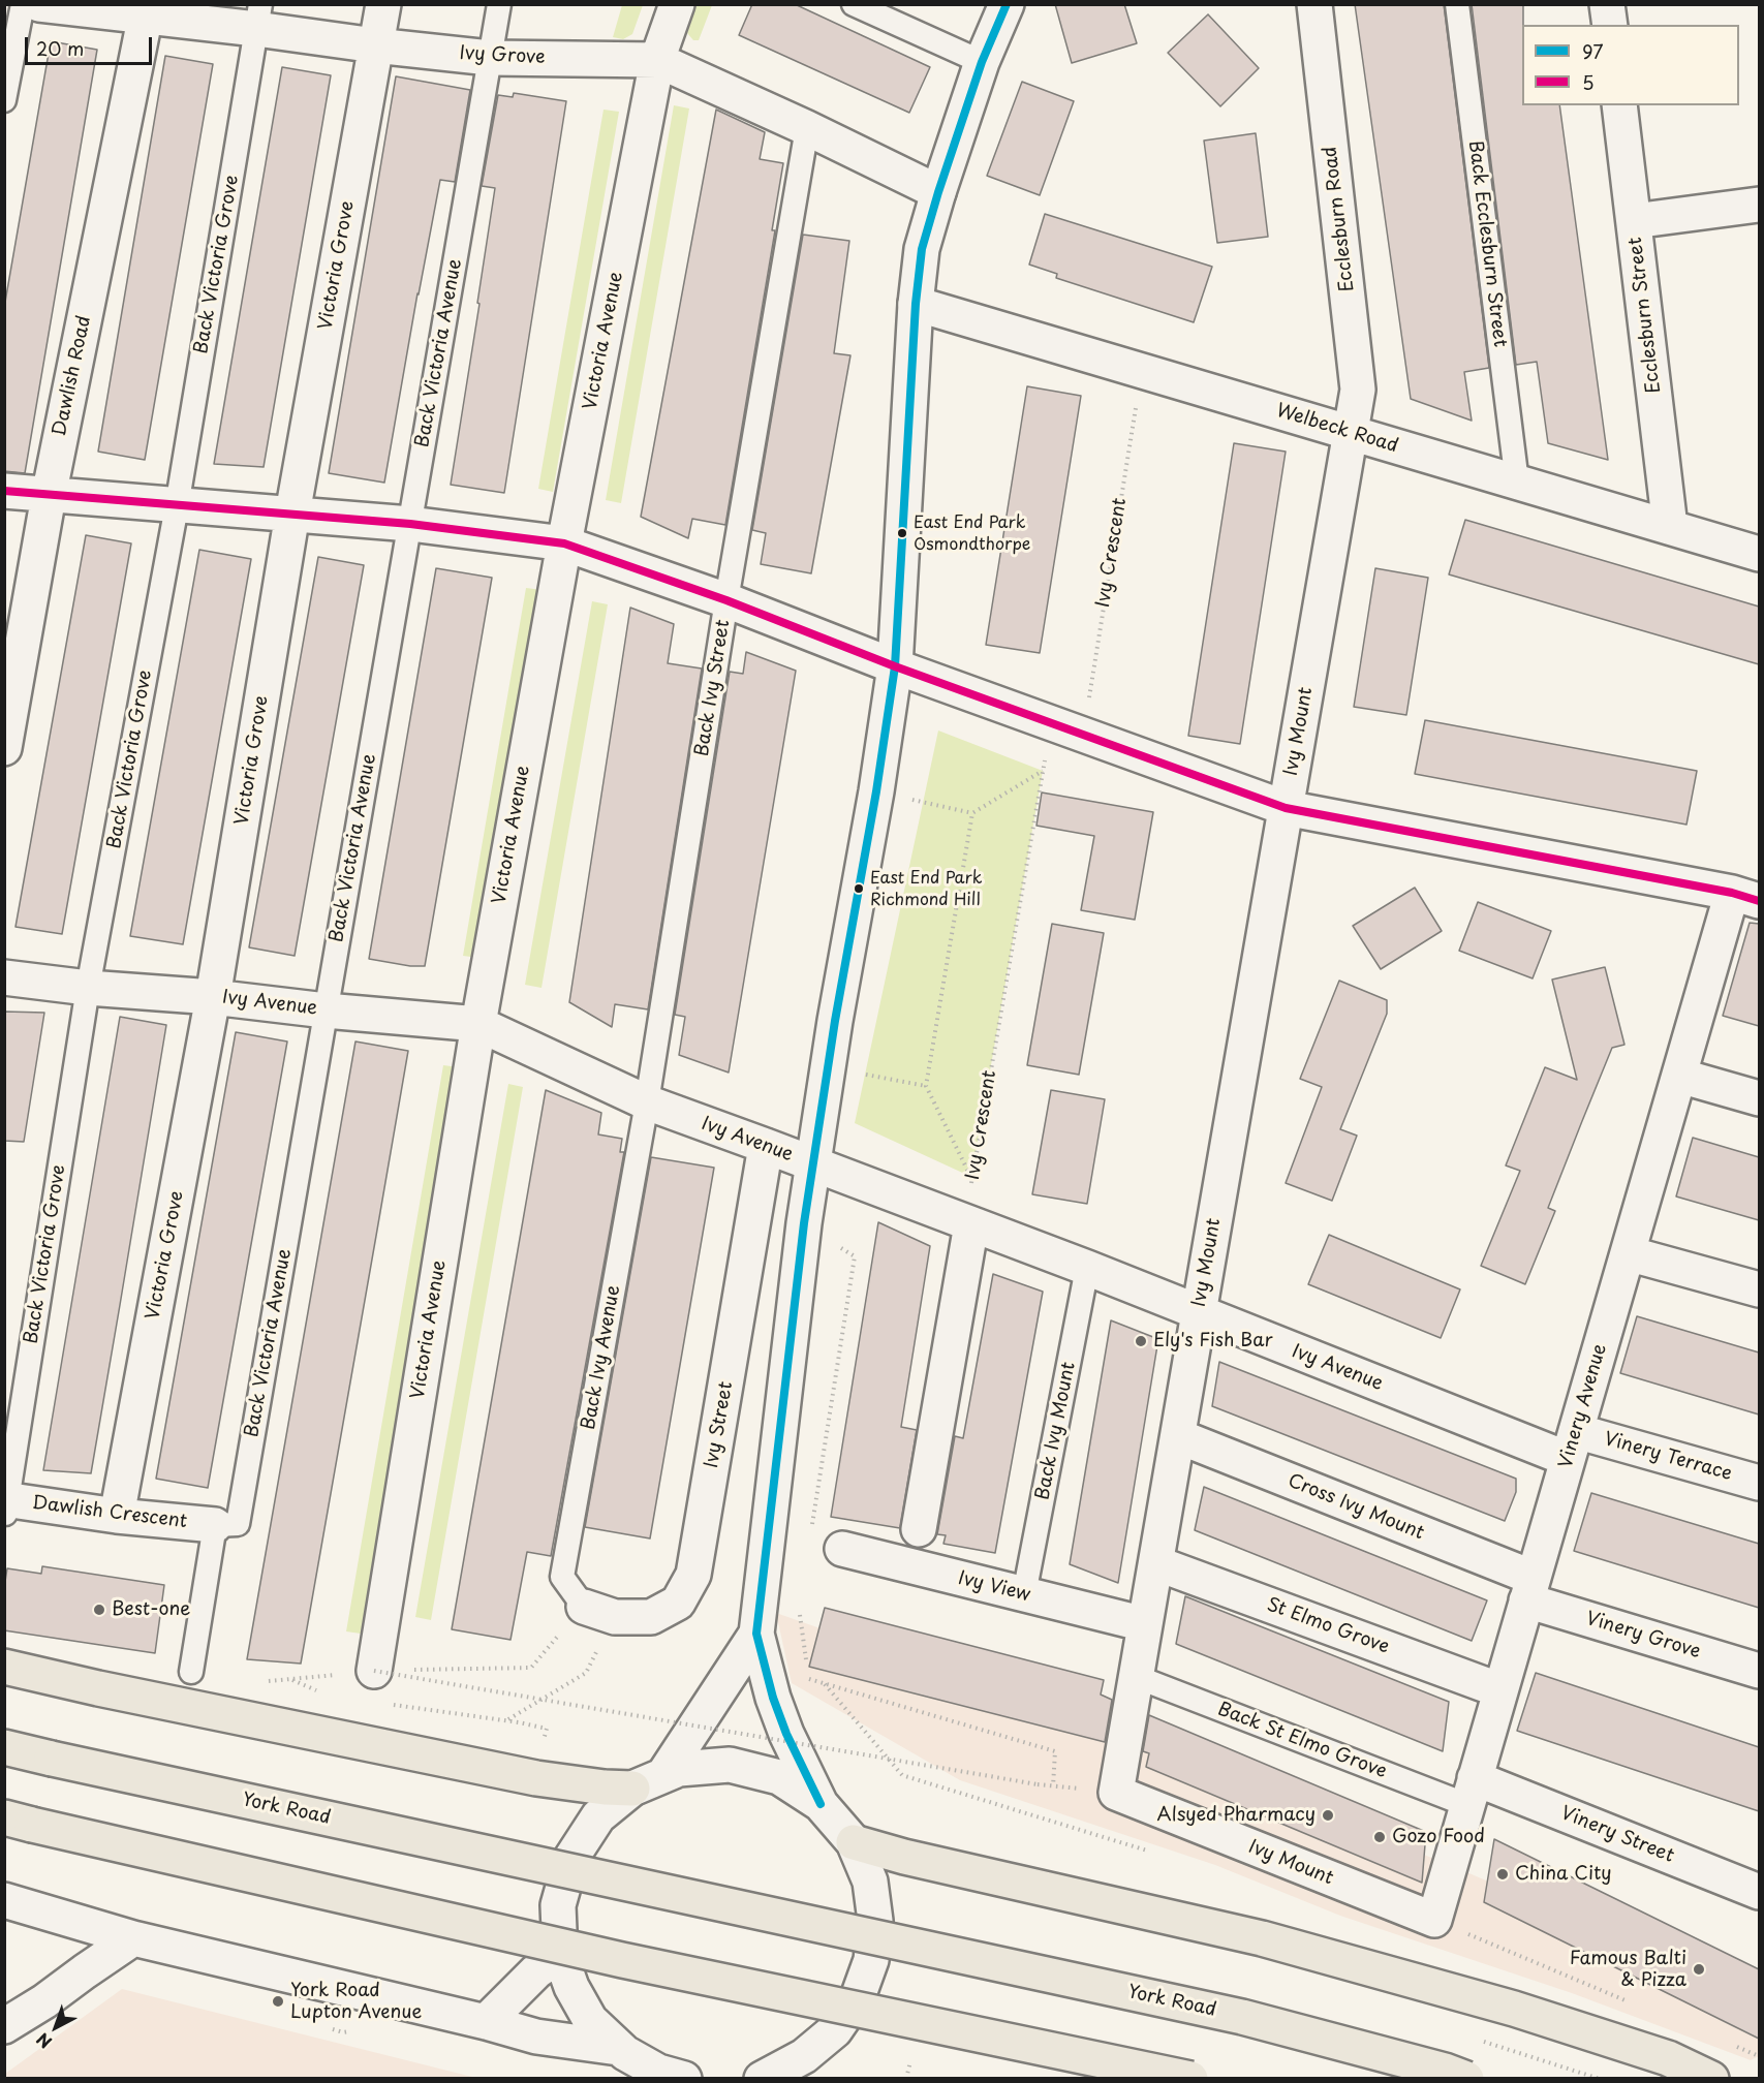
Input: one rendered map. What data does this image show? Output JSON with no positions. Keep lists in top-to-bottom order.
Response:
{
  "streets": {
    "highway": ["York Road"],
    "street": [
      "Ivy Grove",
      "Ecclesburn Road",
      "Victoria Grove",
      "Ecclesburn Street",
      "Victoria Avenue",
      "Dawlish Road",
      "Welbeck Road",
      "Ivy Mount",
      "Ivy Avenue",
      "Vinery Avenue",
      "Ivy Street",
      "Vinery Terrace",
      "Cross Ivy Mount",
      "Dawlish Crescent",
      "Ivy View",
      "St Elmo Grove",
      "Vinery Grove",
      "Vinery Street"
    ],
    "lane": [
      "Back Ecclesburn Street",
      "Back Victoria Grove",
      "Back Victoria Avenue",
      "Back Ivy Street",
      "Back Ivy Avenue",
      "Back Ivy Mount",
      "Back St Elmo Grove"
    ],
    "path": ["Ivy Crescent"]
  },
  "crossings": [
    ["Ivy Grove", "Back Victoria Grove"],
    ["Ivy Grove", "Victoria Grove"],
    ["Ivy Grove", "Victoria Avenue"],
    ["Ivy Grove", "Back Victoria Avenue"],
    ["Ivy Grove", "Dawlish Road"],
    ["Ivy Grove", "Back Ivy Street"],
    ["Ecclesburn Road", "Welbeck Road"],
    ["Ecclesburn Road", "Ivy Mount"],
    ["Back Ecclesburn Street", "Welbeck Road"],
    ["Back Victoria Grove", "Ivy Avenue"],
    ["Back Victoria Grove", "Dawlish Crescent"],
    ["Victoria Grove", "Ivy Avenue"],
    ["Victoria Grove", "Dawlish Crescent"],
    ["Ecclesburn Street", "Welbeck Road"],
    ["Victoria Avenue", "Ivy Avenue"],
    ["Back Victoria Avenue", "Ivy Avenue"],
    ["Back Victoria Avenue", "Dawlish Crescent"],
    ["Welbeck Road", "Ivy Crescent"],
    ["Welbeck Road", "Ivy Mount"],
    ["Ivy Crescent", "Ivy Avenue"],
    ["Back Ivy Street", "Ivy Avenue"],
    ["Back Ivy Street", "Back Ivy Avenue"],
    ["Ivy Mount", "Ivy Avenue"],
    ["Ivy Mount", "Vinery Avenue"],
    ["Ivy Mount", "Cross Ivy Mount"],
    ["Ivy Mount", "Ivy View"],
    ["Ivy Mount", "St Elmo Grove"],
    ["Ivy Mount", "Back St Elmo Grove"],
    ["Ivy Avenue", "Back Ivy Avenue"],
    ["Ivy Avenue", "Vinery Avenue"],
    ["Ivy Avenue", "Ivy Street"],
    ["Ivy Avenue", "Back Ivy Mount"],
    ["Ivy Avenue", "Vinery Terrace"],
    ["Back Ivy Avenue", "Ivy Street"],
    ["Vinery Avenue", "Vinery Terrace"],
    ["Vinery Avenue", "Cross Ivy Mount"],
    ["Vinery Avenue", "St Elmo Grove"],
    ["Vinery Avenue", "Vinery Grove"],
    ["Vinery Avenue", "Back St Elmo Grove"],
    ["Vinery Avenue", "Vinery Street"],
    ["Back Ivy Mount", "Ivy View"],
    ["Cross Ivy Mount", "Vinery Grove"],
    ["Back St Elmo Grove", "Vinery Street"]
  ],
  "places": [
    "East End Park Osmondthorpe",
    "East End Park Richmond Hill",
    "Ely's Fish Bar",
    "Best-one",
    "Alsyed Pharmacy",
    "Gozo Food",
    "China City",
    "Famous Balti & Pizza",
    "York Road Lupton Avenue"
  ],
  "lines": ["transit line 97", "transit line 5"],
  "legend": ["97", "5"],
  "scale_bar": "20 m",
  "north": "bottom left"
}
